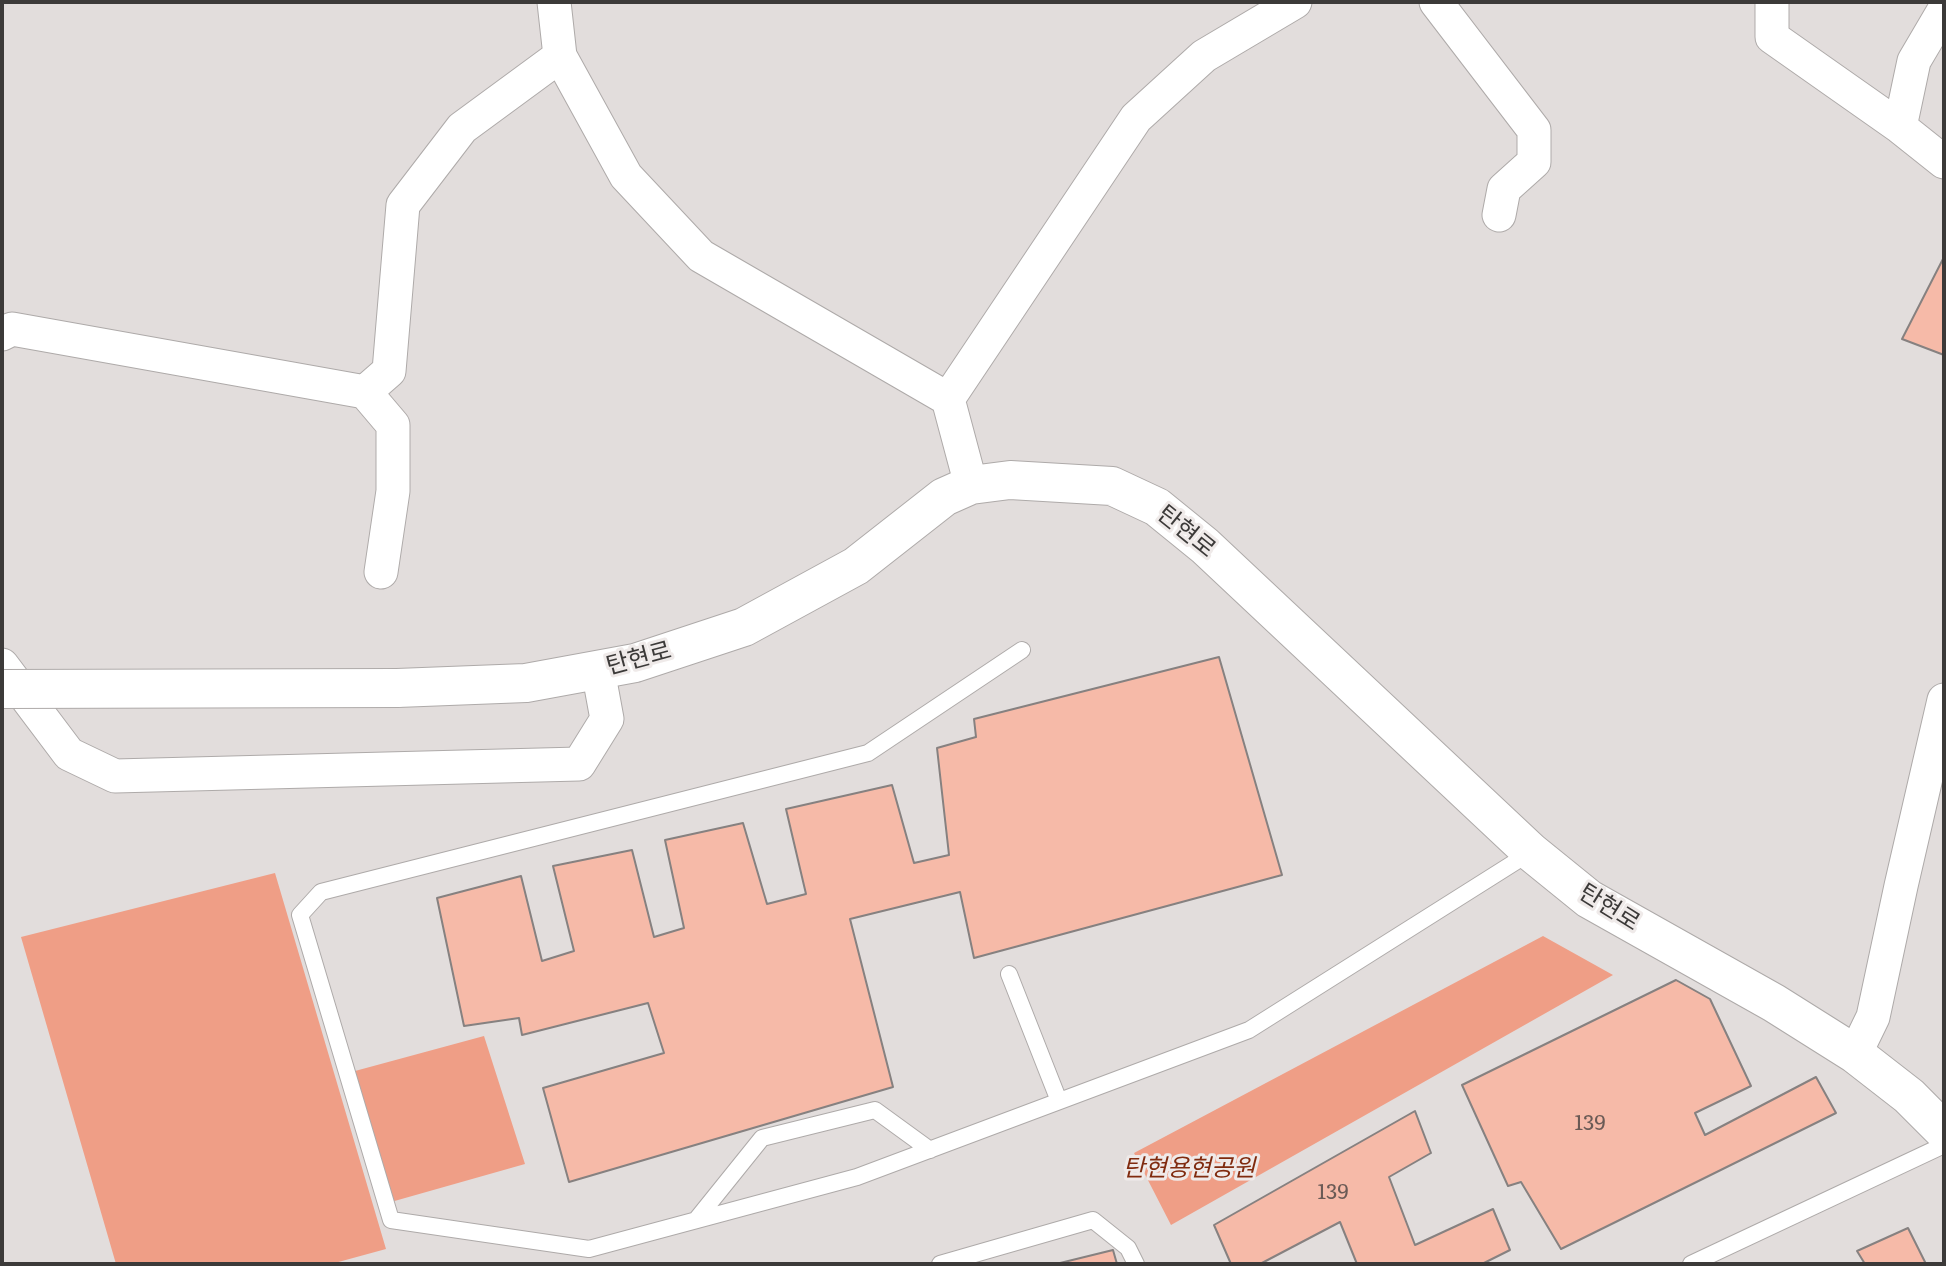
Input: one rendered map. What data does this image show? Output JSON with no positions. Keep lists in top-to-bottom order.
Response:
{
  "streets": {
    "main road": ["탄현로"]
  },
  "parks": ["탄현용현공원"],
  "house_numbers": ["139", "139"]
}
